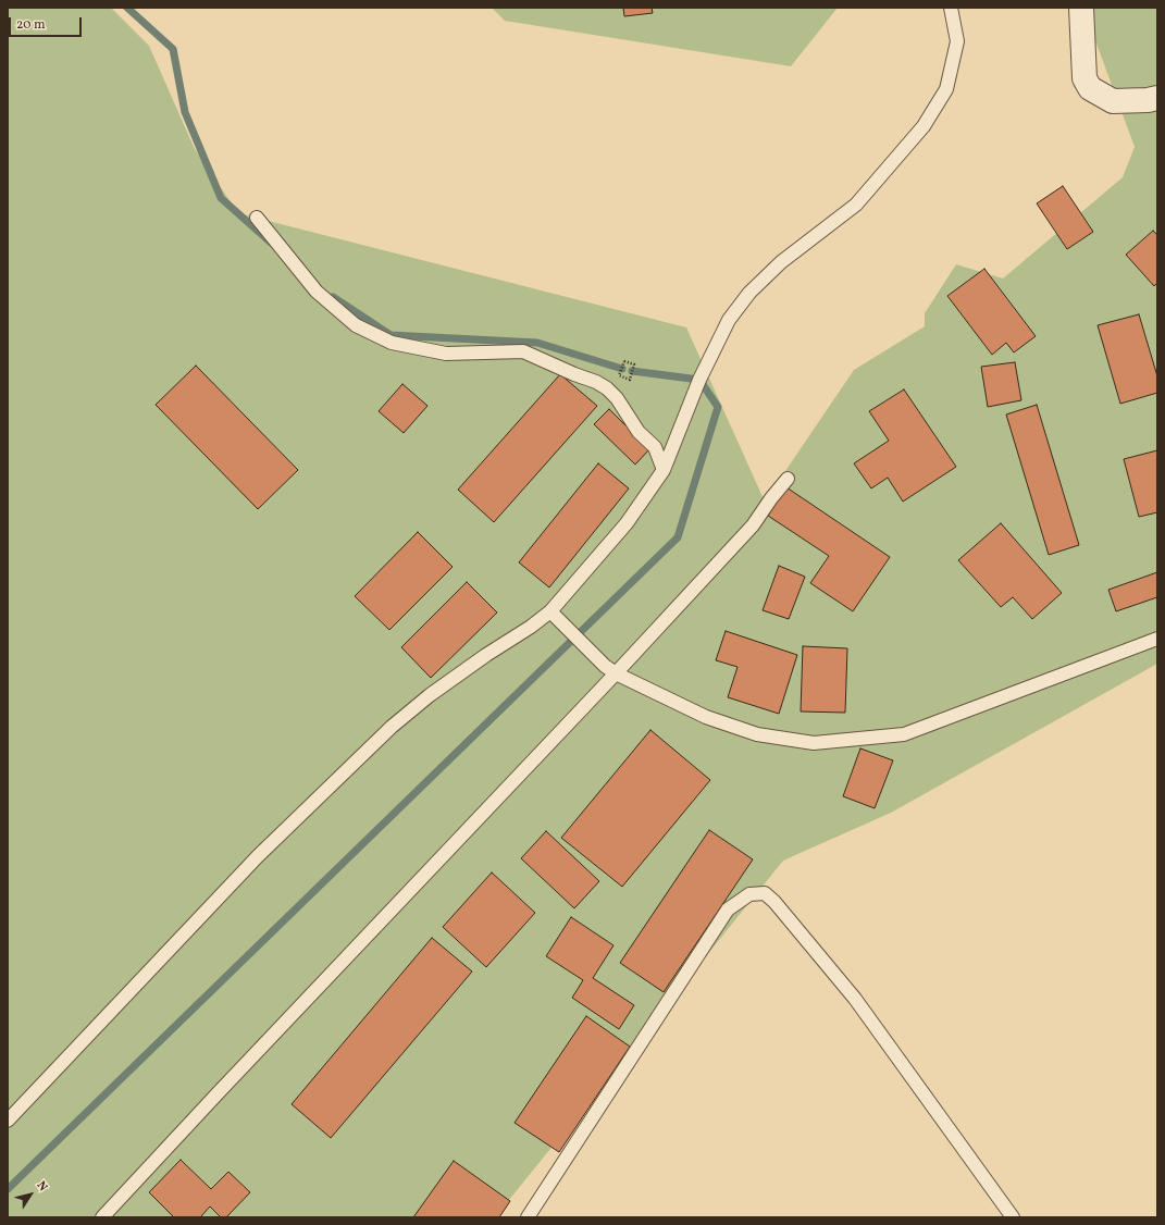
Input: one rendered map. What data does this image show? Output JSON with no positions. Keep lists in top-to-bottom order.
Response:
{
  "scale_bar": "20 m",
  "north": "top right"
}
